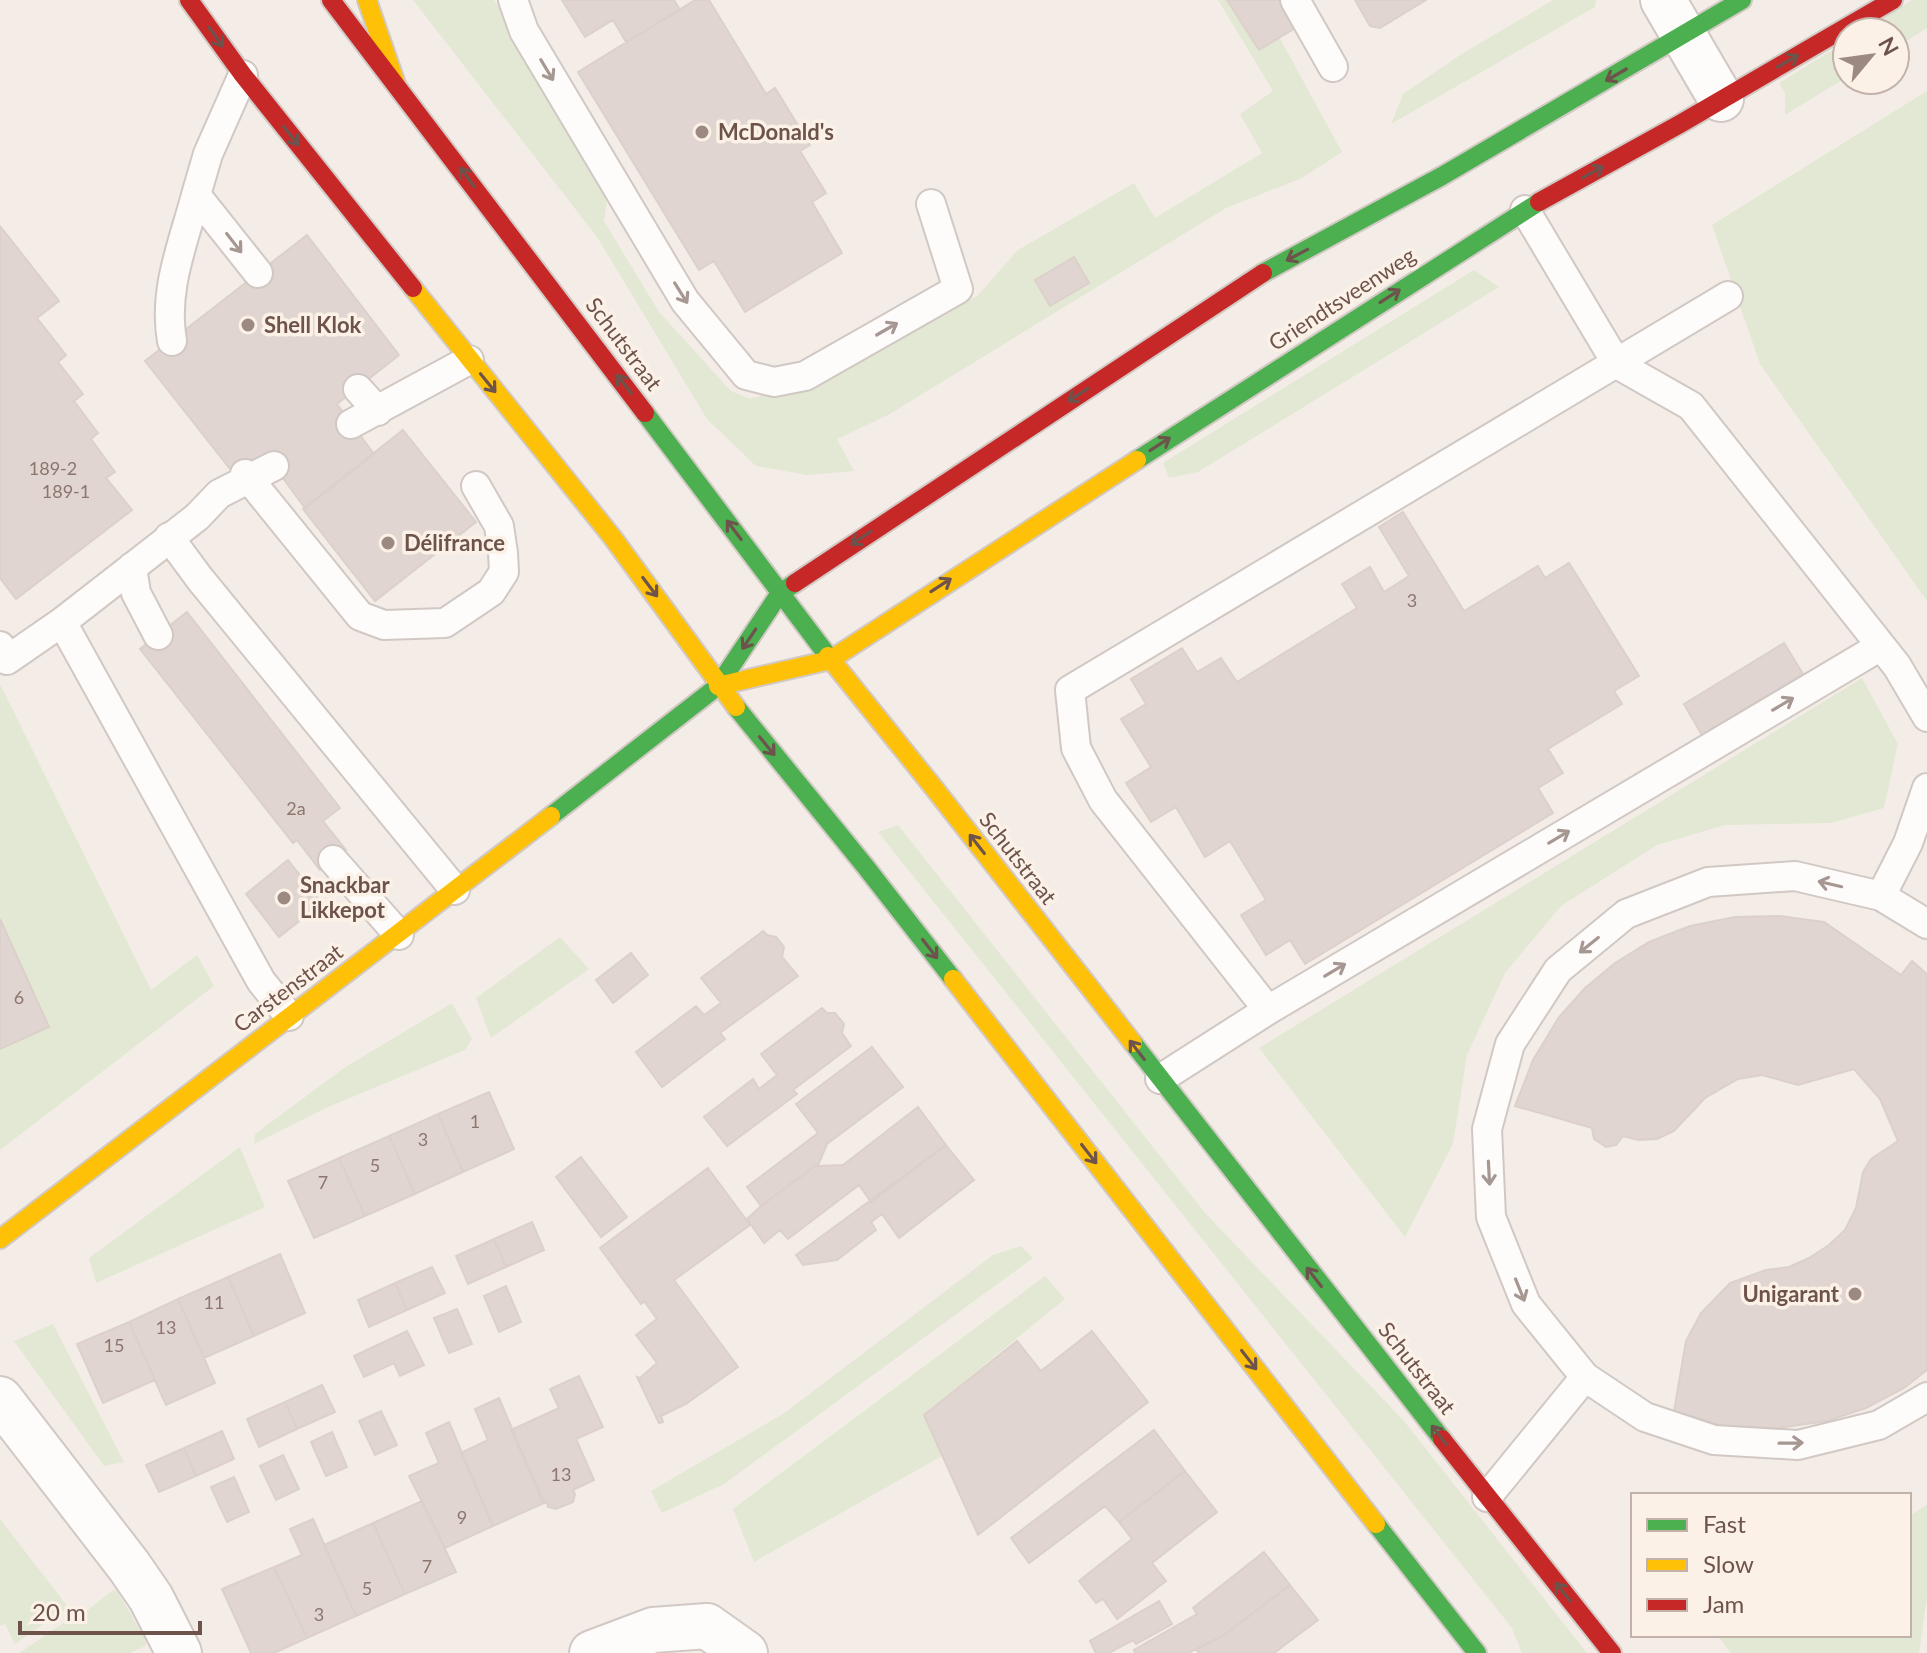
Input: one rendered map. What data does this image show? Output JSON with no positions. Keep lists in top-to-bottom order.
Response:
{
  "streets": {
    "main road": ["Griendtsveenweg", "Schutstraat", "Carstenstraat"]
  },
  "crossings": [
    ["Griendtsveenweg", "Schutstraat"]
  ],
  "places": [
    "McDonald's",
    "Shell Klok",
    "Délifrance",
    "Snackbar Likkepot",
    "Unigarant"
  ],
  "house_numbers": [
    "189-2",
    "189-1",
    "3",
    "2a",
    "6",
    "1",
    "3",
    "5",
    "7",
    "11",
    "13",
    "15",
    "13",
    "9",
    "7",
    "5",
    "3"
  ],
  "legend": ["Fast", "Slow", "Jam"],
  "scale_bar": "20 m",
  "north": "top right"
}
